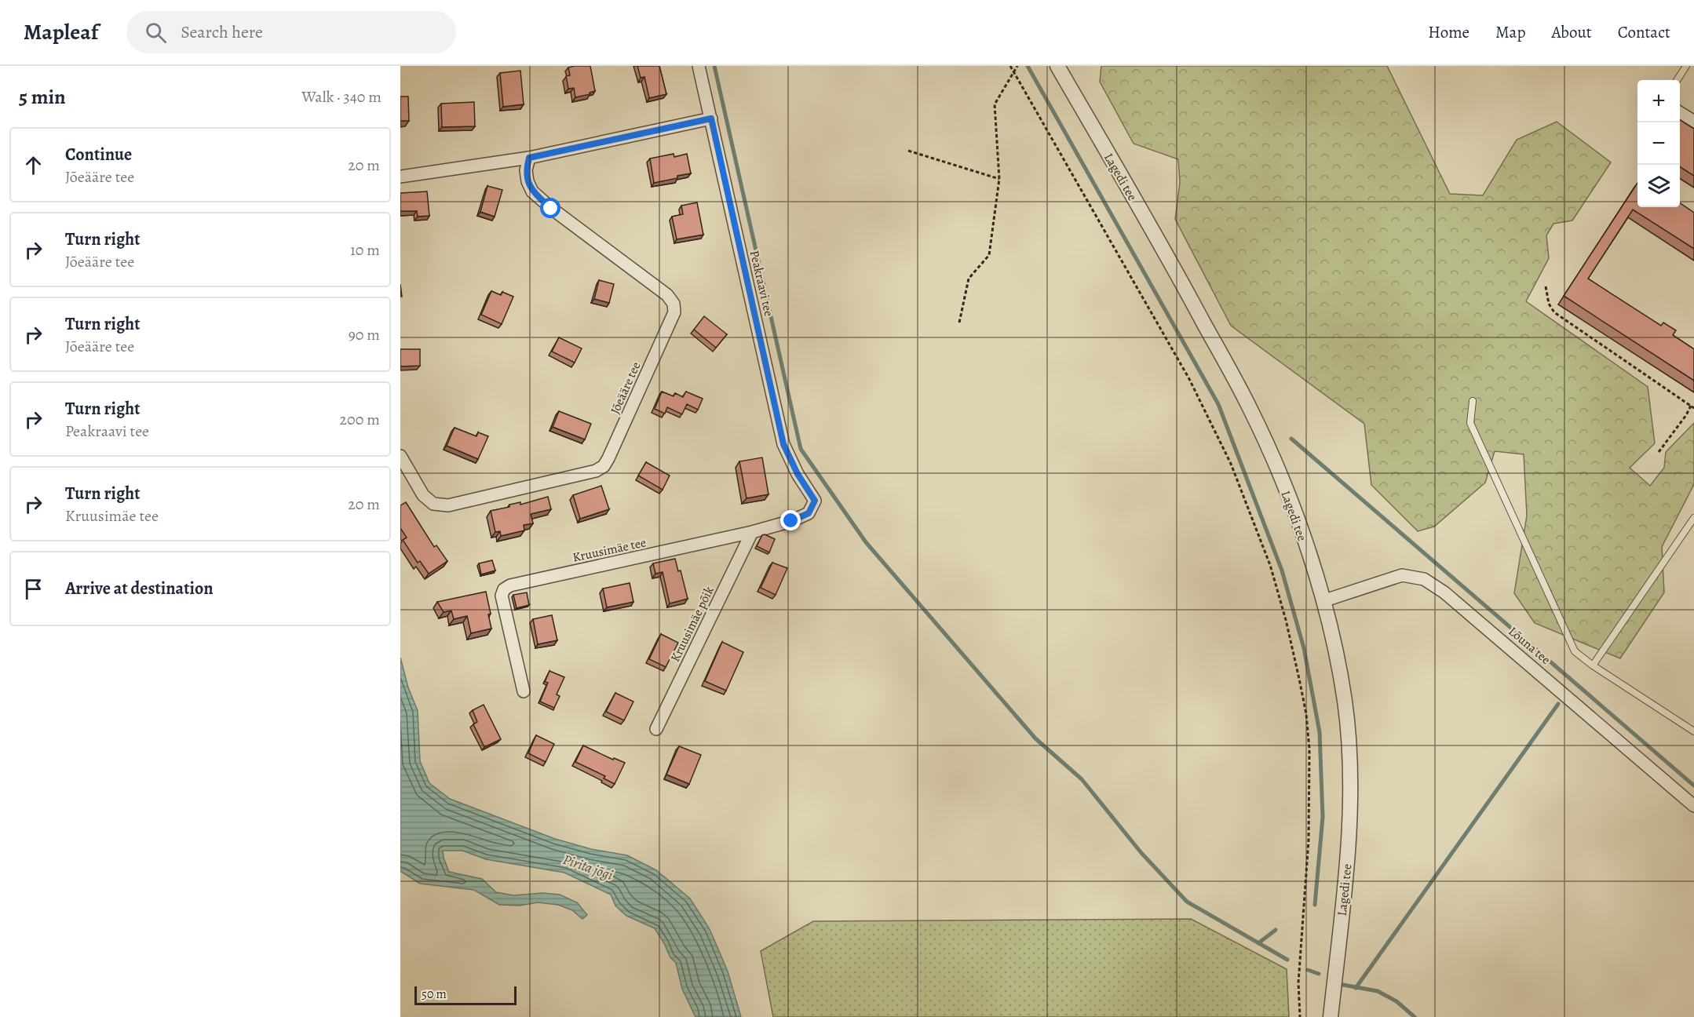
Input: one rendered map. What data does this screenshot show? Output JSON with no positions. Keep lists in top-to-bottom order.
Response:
{
  "streets": {
    "street": [
      "Lagedi tee",
      "Peakraavi tee",
      "Jõeääre tee",
      "Kruusimäe tee",
      "Kruusimäe põik",
      "Lõuna tee"
    ]
  },
  "crossings": [
    ["Lagedi tee", "Lõuna tee"],
    ["Peakraavi tee", "Kruusimäe tee"],
    ["Kruusimäe tee", "Kruusimäe põik"]
  ],
  "water": ["Pirita jõgi"],
  "scale_bar": "50 m",
  "page": {
    "header": "Mapleaf",
    "search": "Search here",
    "nav": [
      "Home",
      "Map",
      "About",
      "Contact"
    ],
    "heading": ["5 min", "Walk · 340 m"],
    "map_buttons": ["+", "−"],
    "list": [
      ["Continue", "Jõeääre tee", "20 m"],
      ["Turn right", "Jõeääre tee", "10 m"],
      ["Turn right", "Jõeääre tee", "90 m"],
      ["Turn right", "Peakraavi tee", "200 m"],
      ["Turn right", "Kruusimäe tee", "20 m"],
      "Arrive at destination"
    ],
    "scale": "50 m"
  }
}
